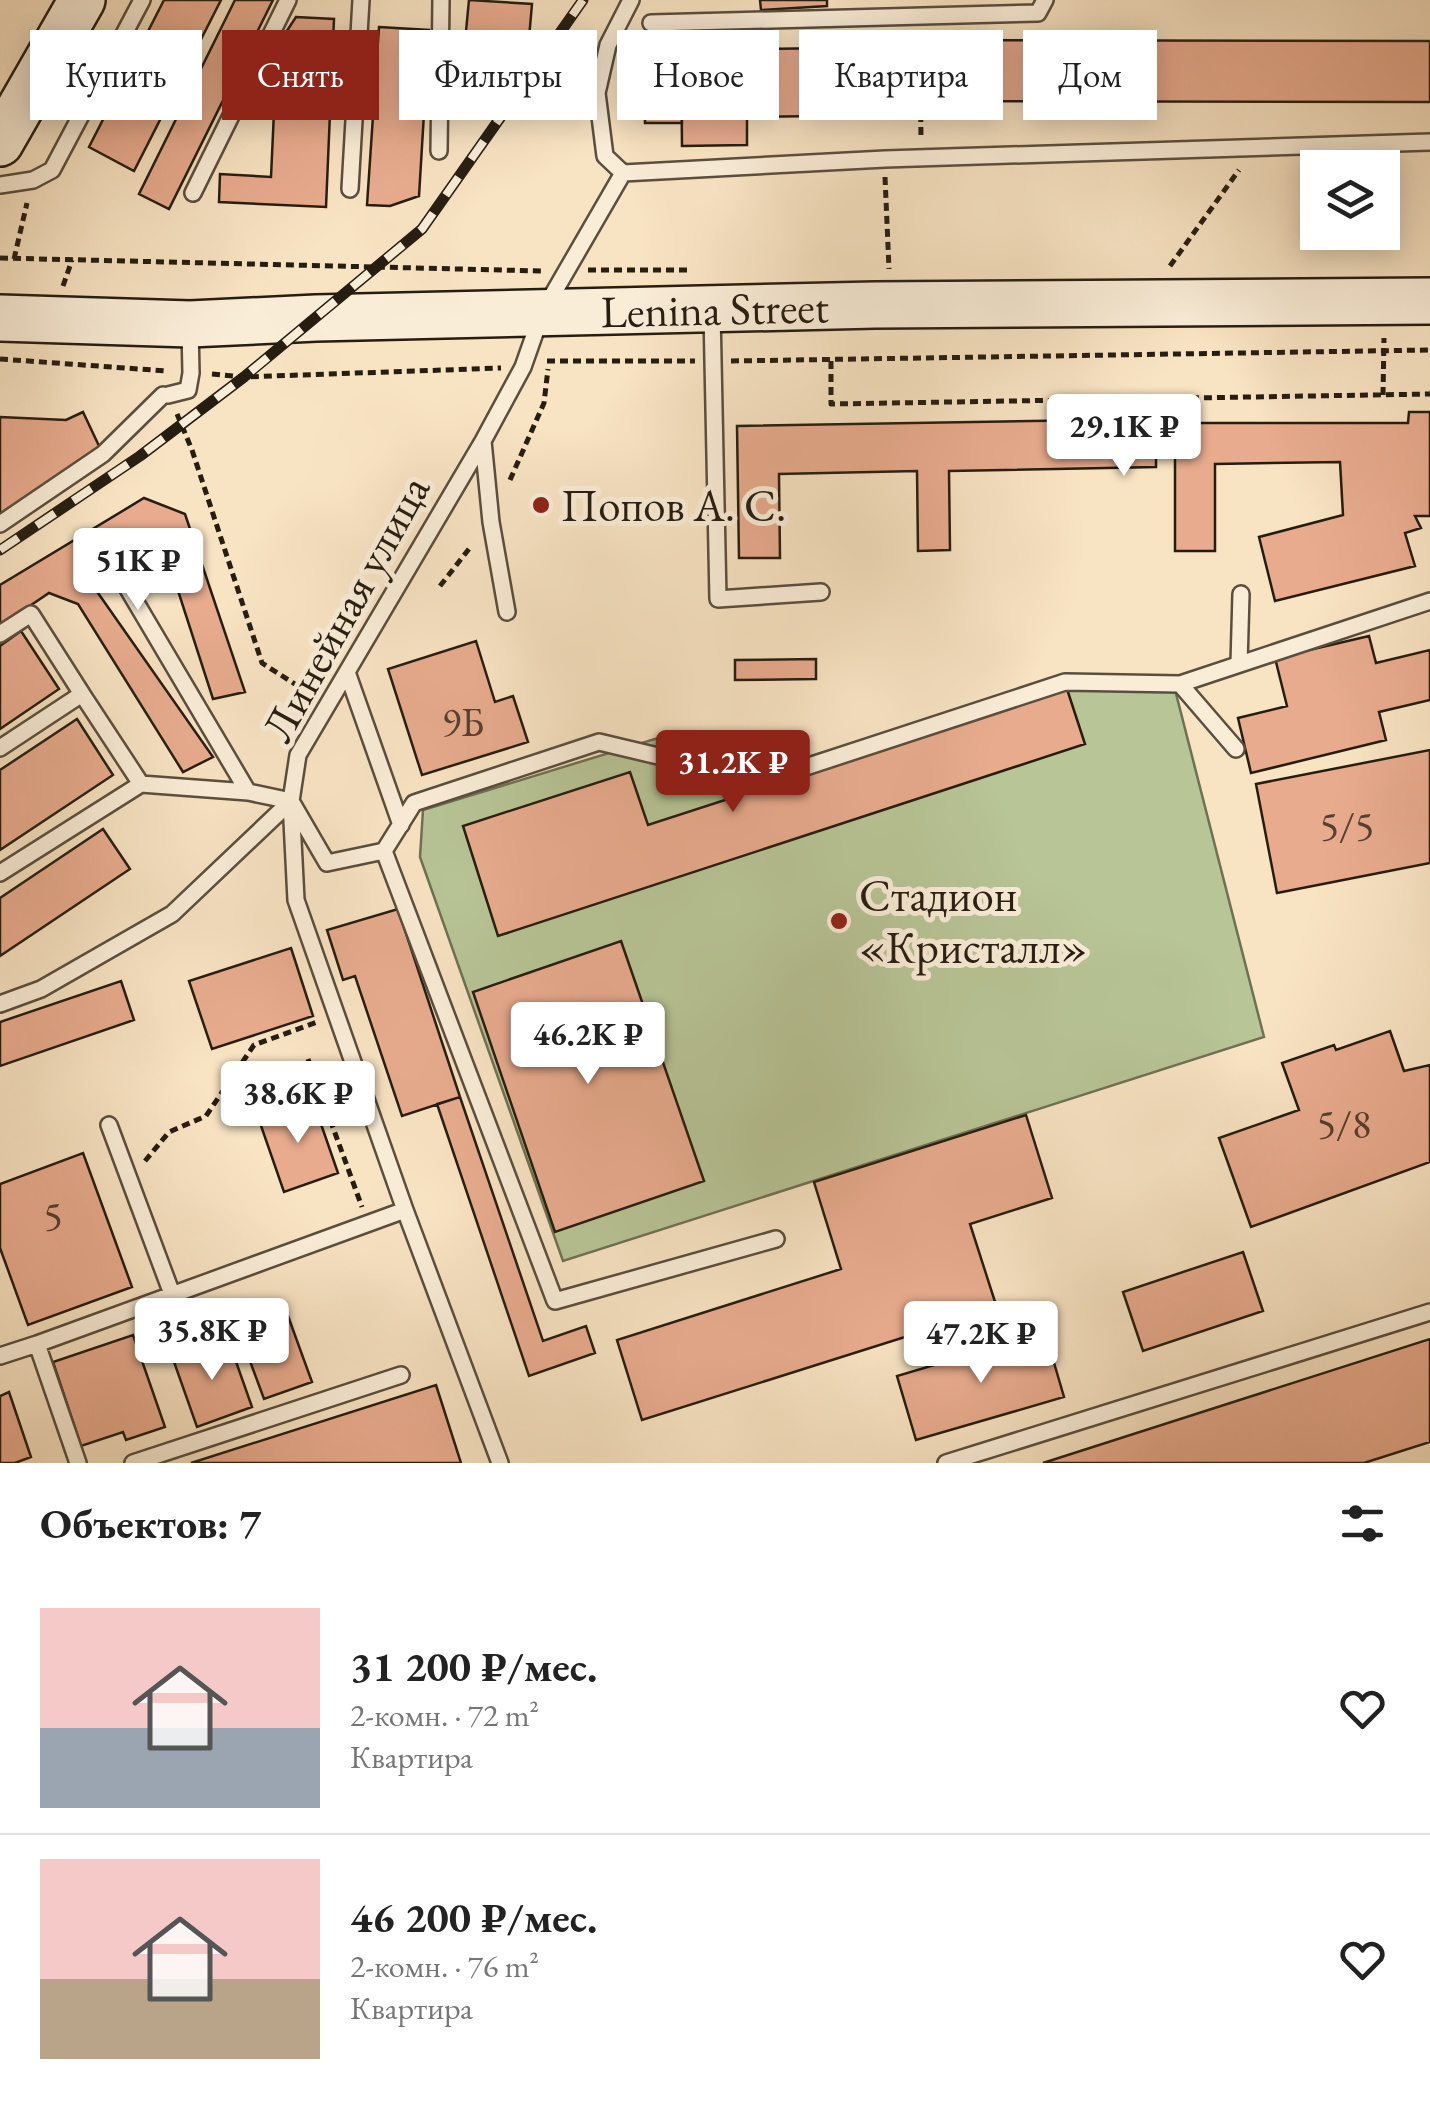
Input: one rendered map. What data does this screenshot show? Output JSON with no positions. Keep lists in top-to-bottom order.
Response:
{
  "streets": {
    "street": ["Lenina Street"],
    "lane": ["Линейная улица"]
  },
  "crossings": [
    ["Lenina Street", "Линейная улица"]
  ],
  "places": ["Попов А. С.", "Стадион «Кристалл»"],
  "house_numbers": [
    "9Б",
    "5/5",
    "5/8",
    "5"
  ],
  "page": {
    "chip": [
      "Купить",
      "Снять",
      "Фильтры",
      "Новое",
      "Квартира",
      "Дом"
    ],
    "price": [
      "29.1K ₽",
      "51K ₽",
      "31.2K ₽",
      "46.2K ₽",
      "38.6K ₽",
      "35.8K ₽",
      "47.2K ₽"
    ],
    "heading": "Объектов: 7",
    "list": [
      {
        "name": "31 200 ₽/мес.",
        "note": "2-комн. · 72 m² · Квартира"
      },
      {
        "name": "46 200 ₽/мес.",
        "note": "2-комн. · 76 m² · Квартира"
      }
    ]
  }
}
